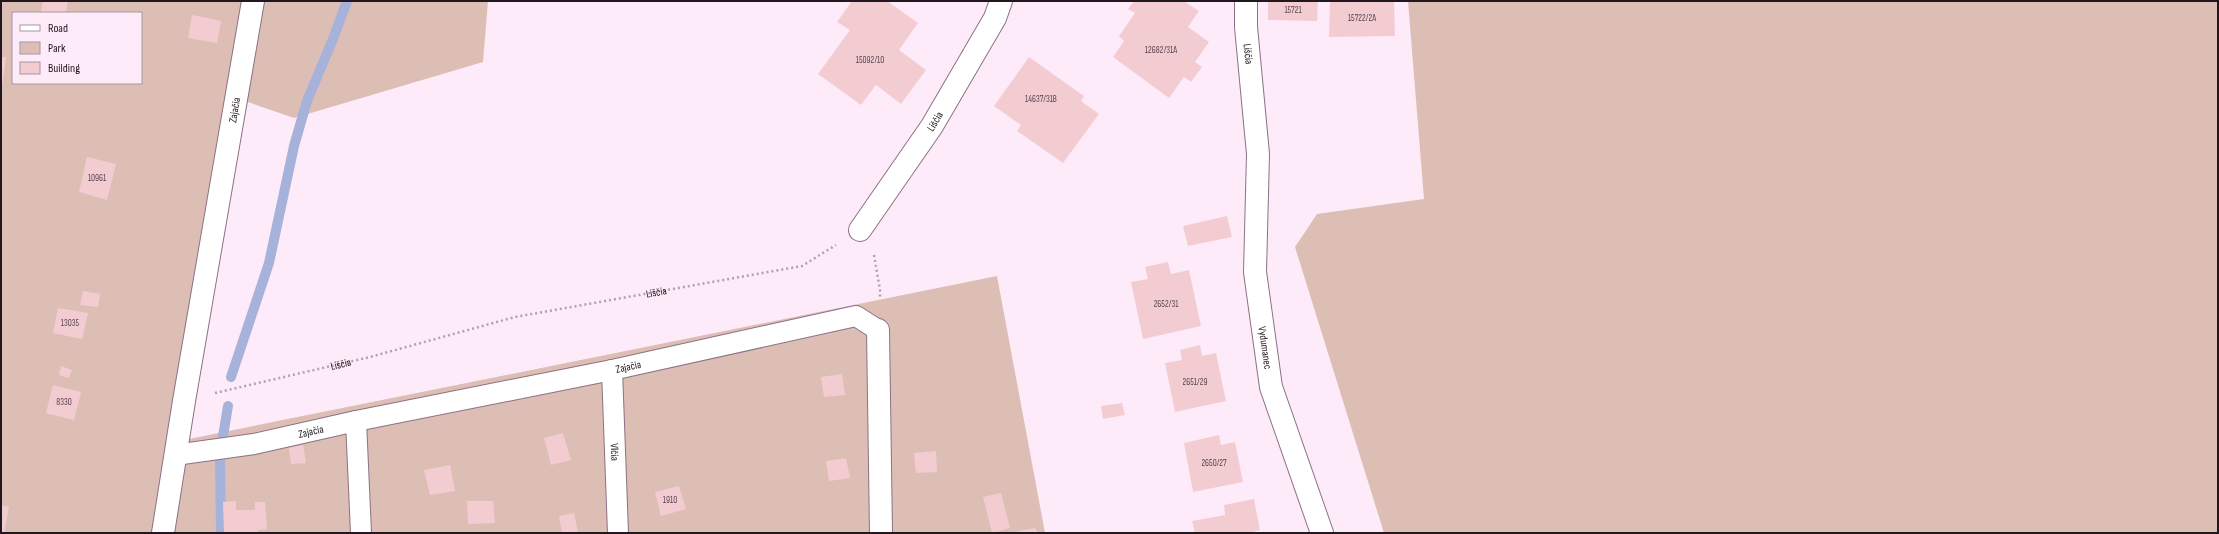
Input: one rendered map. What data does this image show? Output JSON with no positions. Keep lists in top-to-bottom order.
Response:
{
  "streets": {
    "street": ["Líščia", "Zajačia", "Vydumanec"],
    "lane": ["Vlčia"]
  },
  "crossings": [
    ["Líščia", "Zajačia"],
    ["Líščia", "Vydumanec"],
    ["Zajačia", "Vlčia"]
  ],
  "house_numbers": [
    "15721",
    "15722/2A",
    "12682/31A",
    "15092/10",
    "14637/31B",
    "10961",
    "2652/31",
    "13035",
    "2651/29",
    "8330",
    "2650/27",
    "1910"
  ],
  "legend": ["Road", "Park", "Building"]
}
